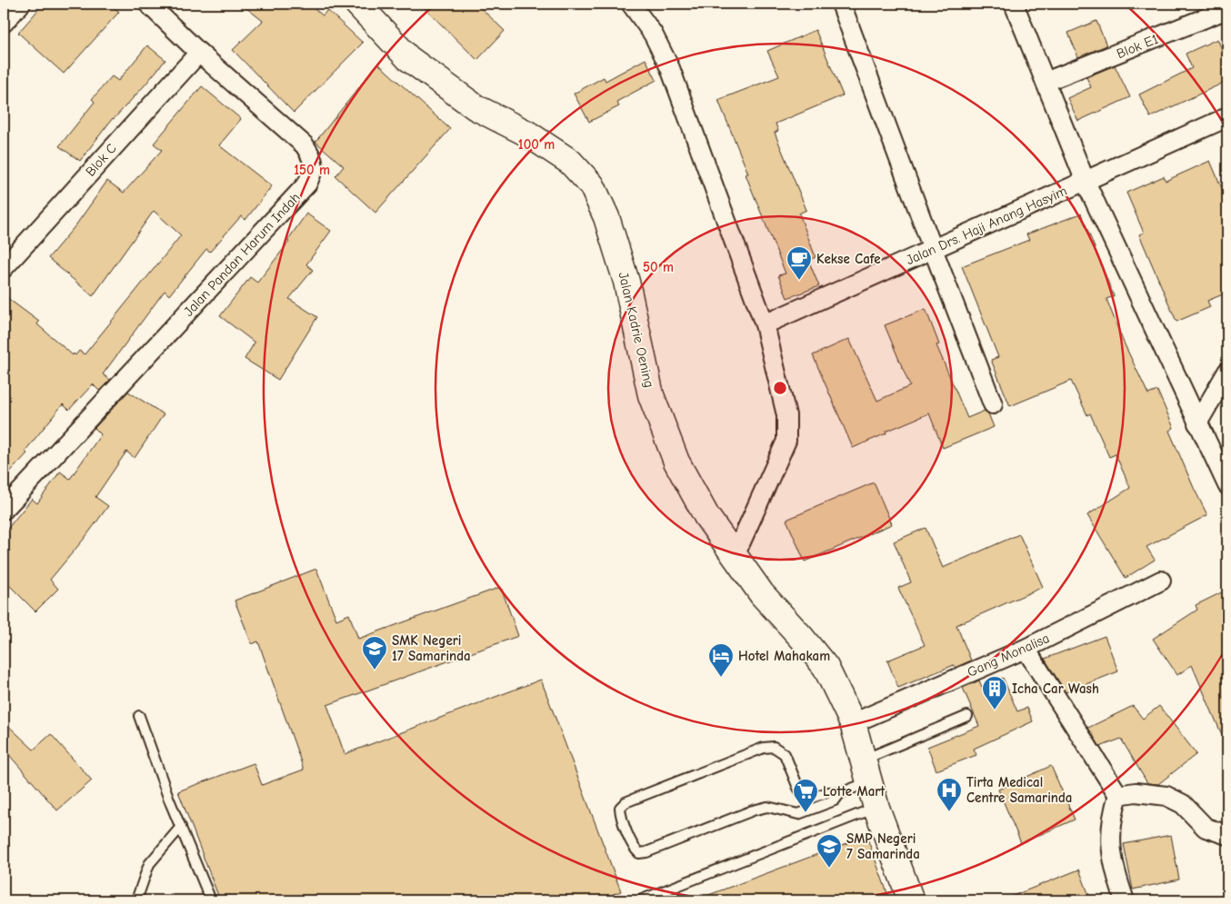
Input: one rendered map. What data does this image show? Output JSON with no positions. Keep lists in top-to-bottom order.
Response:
{
  "streets": {
    "main road": ["Jalan Kadrie Oening"],
    "street": [
      "Blok E1",
      "Blok C",
      "Jalan Drs. Haji Anang Hasyim",
      "Jalan Pandan Harum Indah",
      "Gang Monalisa"
    ]
  },
  "crossings": [
    ["Blok C", "Jalan Pandan Harum Indah"],
    ["Jalan Kadrie Oening", "Gang Monalisa"]
  ],
  "places": {
    "cafe": ["Kekse Cafe"],
    "school or university": ["SMK Negeri 17 Samarinda", "SMP Negeri 7 Samarinda"],
    "hotel": ["Hotel Mahakam"],
    "building": ["Icha Car Wash"],
    "hospital": ["Tirta Medical Centre Samarinda"],
    "supermarket": ["Lotte Mart"]
  },
  "rings": ["100 m", "150 m", "50 m"]
}
